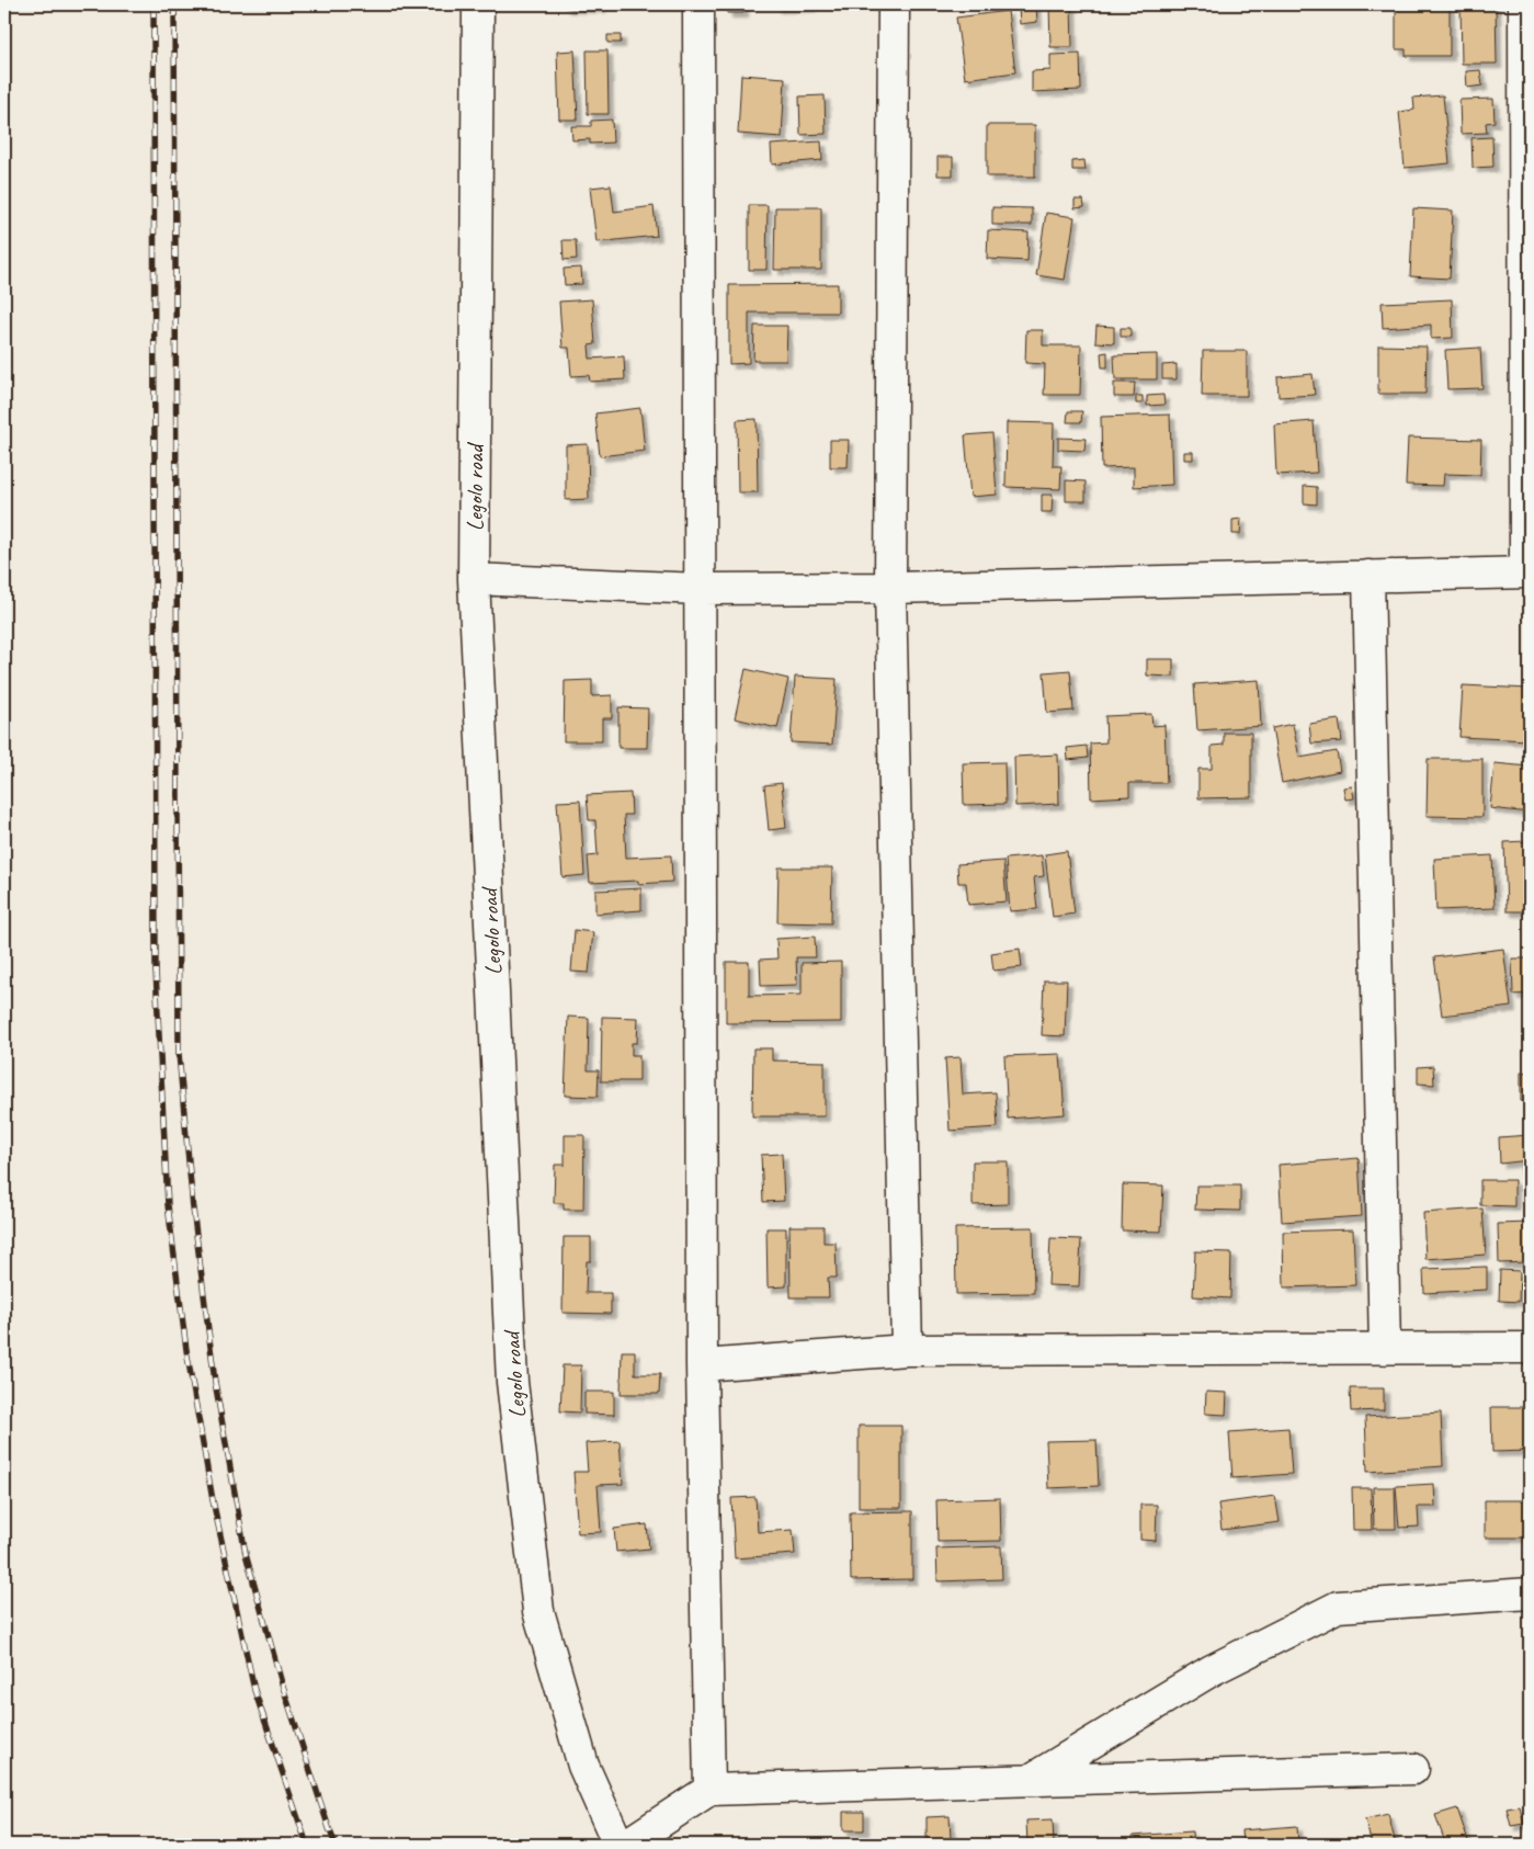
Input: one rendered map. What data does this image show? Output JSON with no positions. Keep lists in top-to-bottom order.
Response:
{
  "streets": {
    "street": ["Legolo road"]
  }
}
